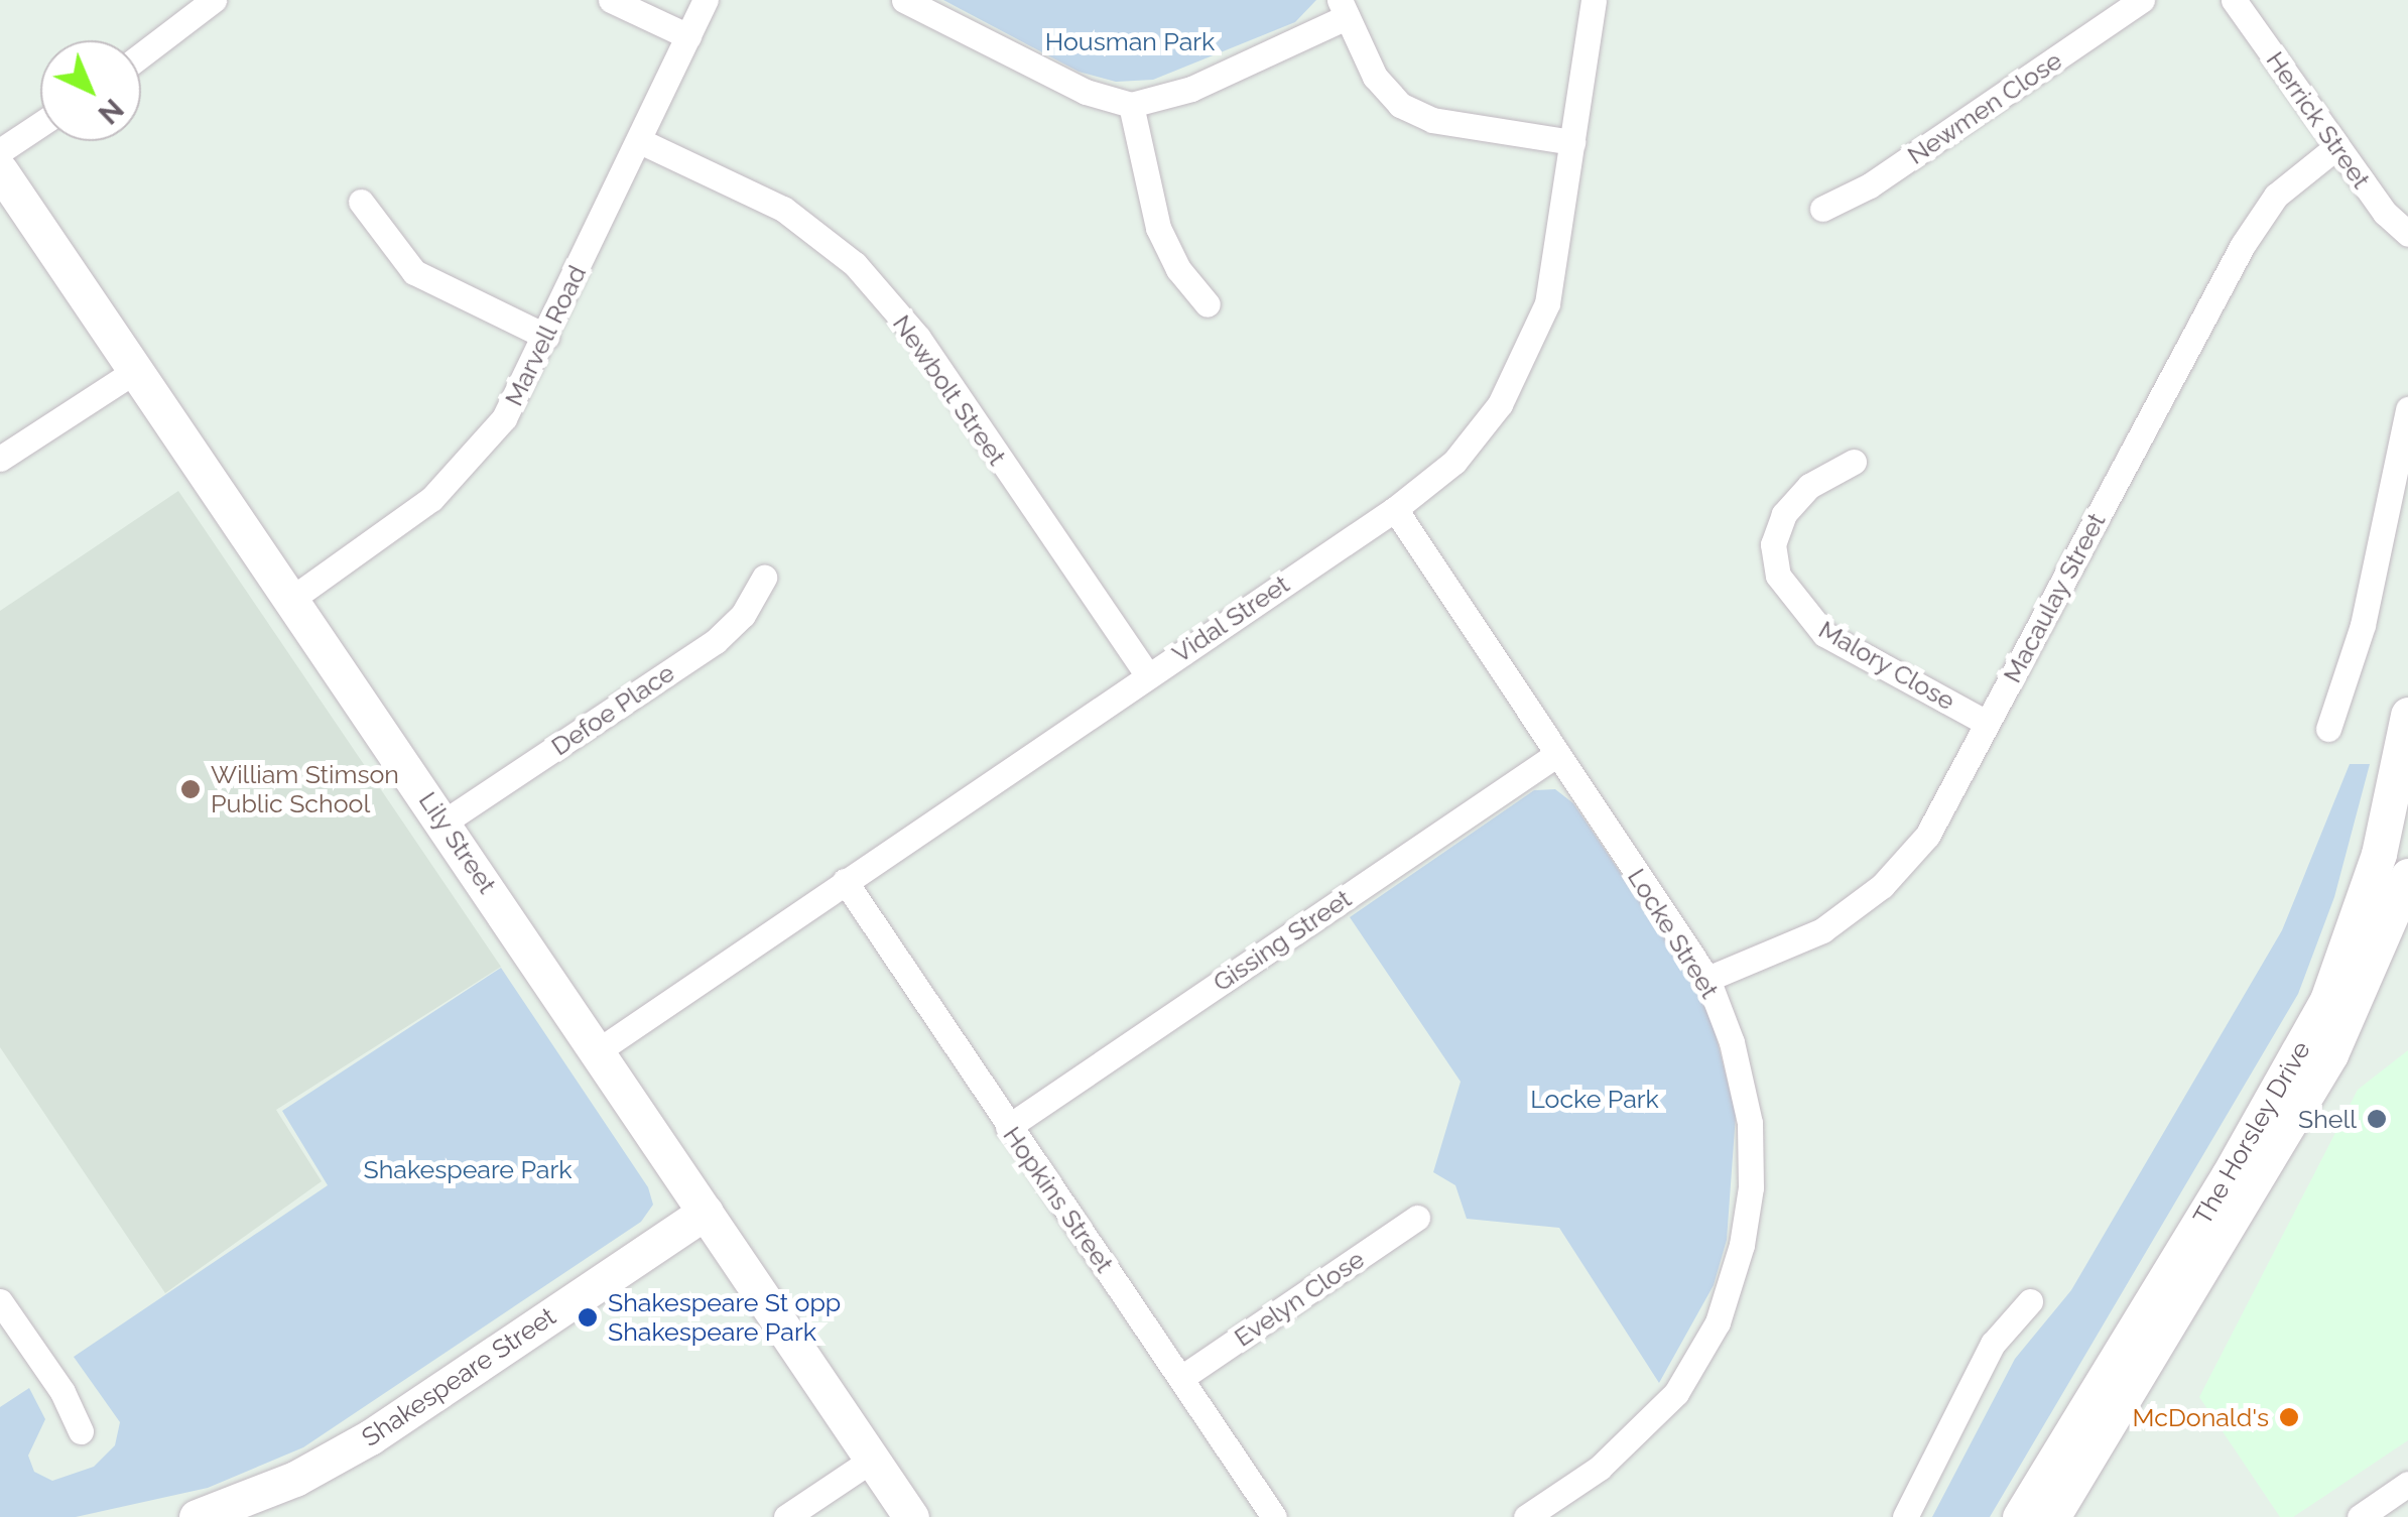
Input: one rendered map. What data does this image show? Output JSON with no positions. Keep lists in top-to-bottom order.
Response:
{
  "streets": {
    "street": [
      "Newmen Close",
      "Herrick Street",
      "Marvell Road",
      "Newbolt Street",
      "Macaulay Street",
      "Vidal Street",
      "Malory Close",
      "Defoe Place",
      "Lily Street",
      "Locke Street",
      "Gissing Street",
      "The Horsley Drive",
      "Hopkins Street",
      "Evelyn Close",
      "Shakespeare Street"
    ]
  },
  "crossings": [
    ["Herrick Street", "Macaulay Street"],
    ["Marvell Road", "Newbolt Street"],
    ["Marvell Road", "Lily Street"],
    ["Newbolt Street", "Vidal Street"],
    ["Macaulay Street", "Malory Close"],
    ["Macaulay Street", "Locke Street"],
    ["Vidal Street", "Lily Street"],
    ["Vidal Street", "Locke Street"],
    ["Vidal Street", "Hopkins Street"],
    ["Defoe Place", "Lily Street"],
    ["Lily Street", "Shakespeare Street"],
    ["Locke Street", "Gissing Street"],
    ["Gissing Street", "Hopkins Street"],
    ["Hopkins Street", "Evelyn Close"]
  ],
  "parks": ["Housman Park", "Locke Park", "Shakespeare Park"],
  "places": [
    "William Stimson Public School",
    "Shell",
    "Shakespeare St opp Shakespeare Park",
    "McDonald's"
  ],
  "north": "bottom right"
}
